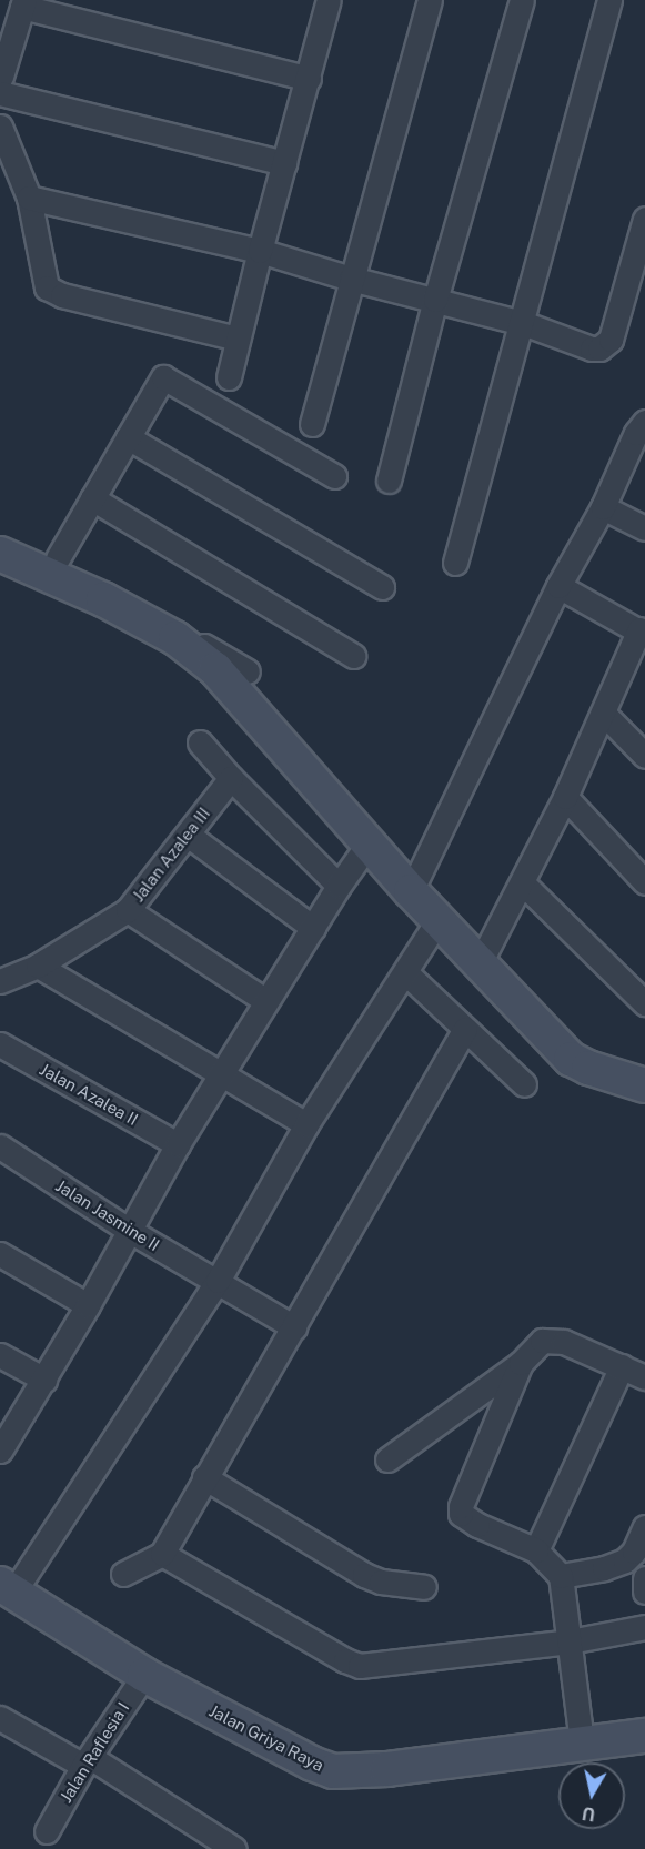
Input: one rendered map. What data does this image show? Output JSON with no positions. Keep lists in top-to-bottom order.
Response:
{
  "streets": {
    "street": [
      "Jalan Azalea III",
      "Jalan Azalea II",
      "Jalan Jasmine II",
      "Jalan Griya Raya",
      "Jalan Raflesia I"
    ]
  },
  "crossings": [
    ["Jalan Griya Raya", "Jalan Raflesia I"]
  ],
  "north": "bottom"
}
